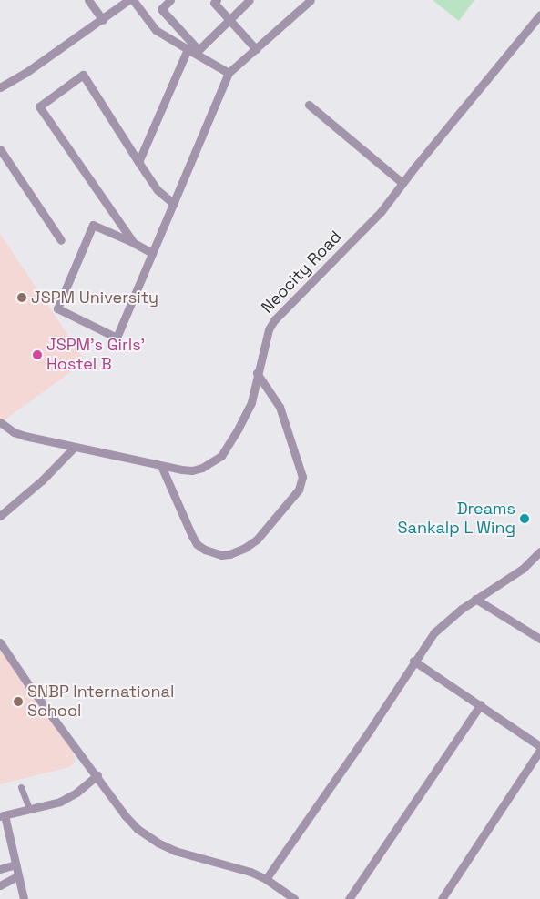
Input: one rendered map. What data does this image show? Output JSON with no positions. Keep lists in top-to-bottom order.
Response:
{
  "streets": {
    "street": ["Neocity Road"]
  },
  "places": [
    "JSPM University",
    "JSPM's Girls' Hostel B",
    "Dreams Sankalp L Wing",
    "SNBP International School"
  ]
}
